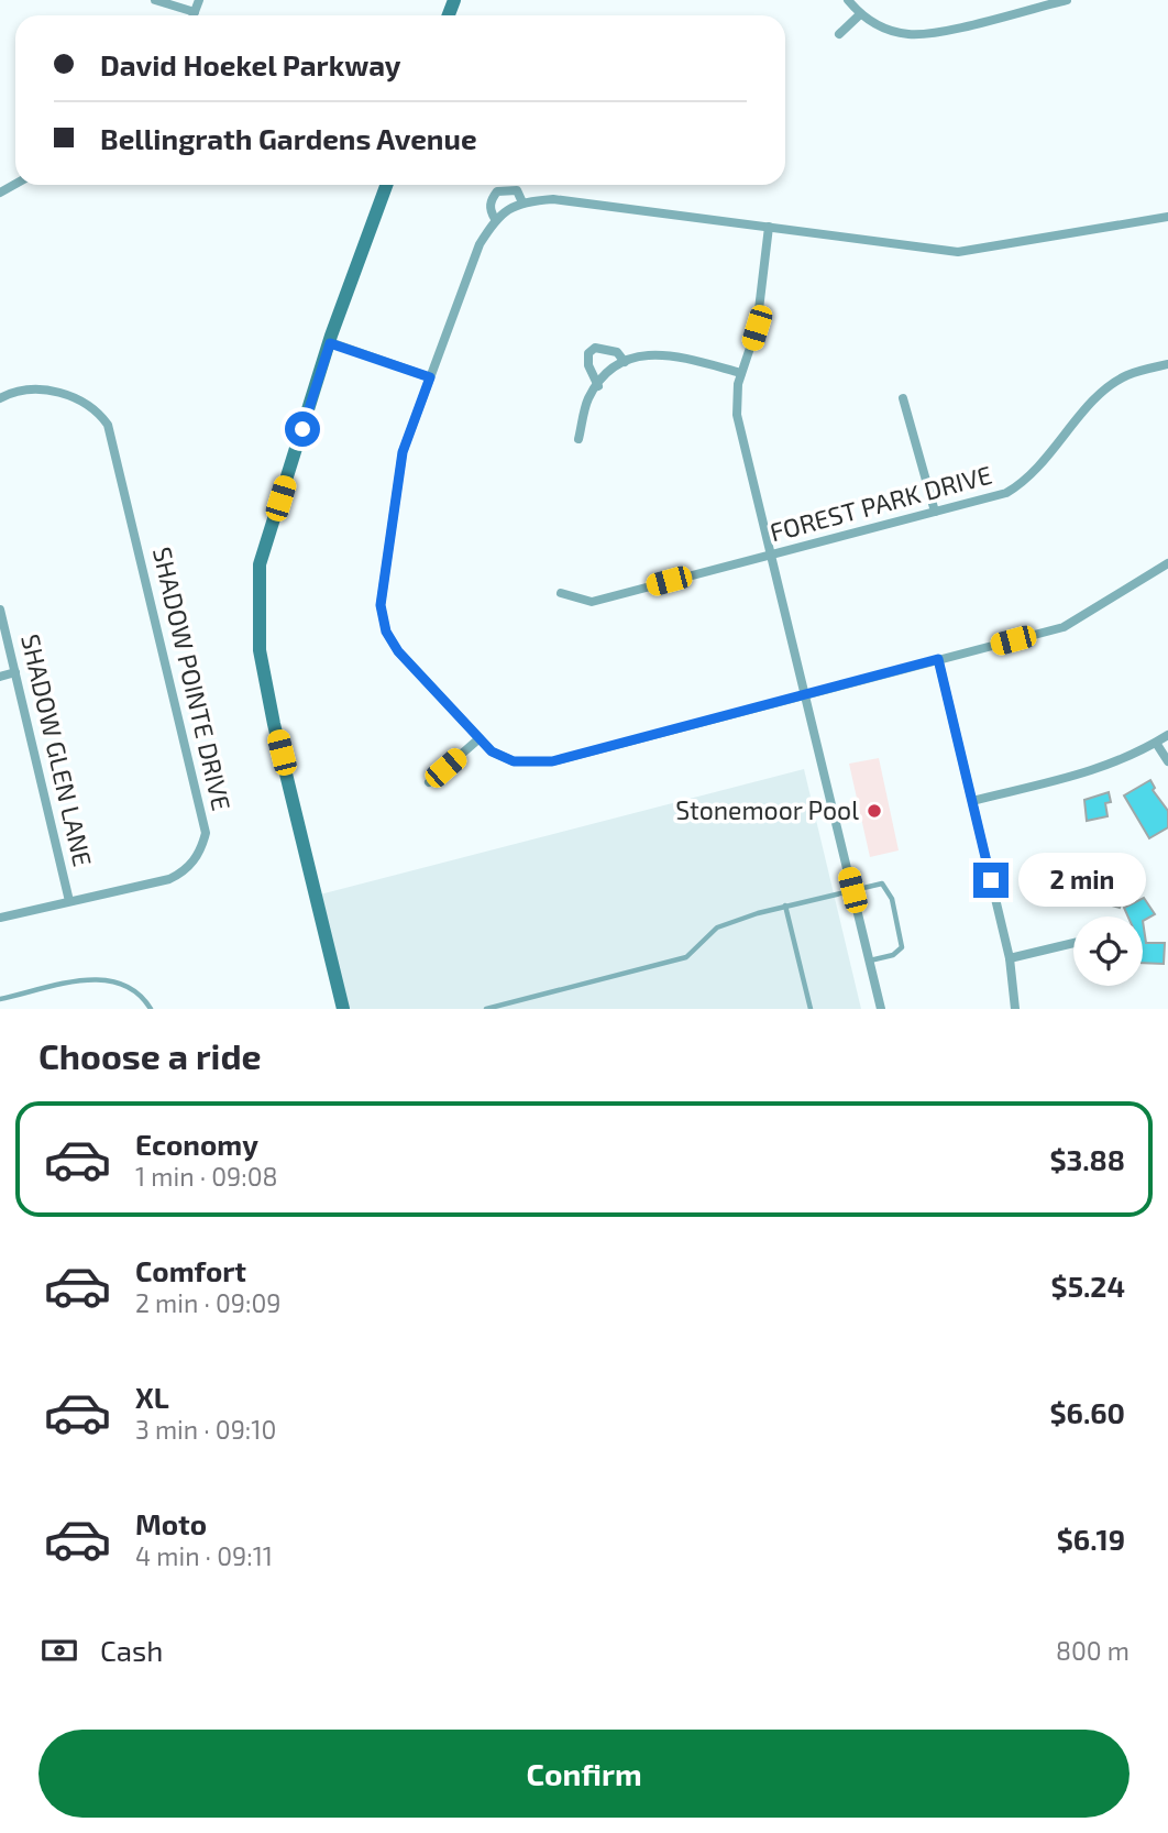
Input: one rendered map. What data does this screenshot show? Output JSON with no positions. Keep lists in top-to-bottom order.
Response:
{
  "streets": {
    "street": ["FOREST PARK DRIVE", "SHADOW POINTE DRIVE", "SHADOW GLEN LANE"]
  },
  "crossings": [
    ["SHADOW POINTE DRIVE", "SHADOW GLEN LANE"]
  ],
  "places": ["Stonemoor Pool"],
  "page": {
    "banner": ["David Hoekel Parkway", "Bellingrath Gardens Avenue"],
    "bubble": "2 min",
    "heading": "Choose a ride",
    "list": [
      {
        "name": "Economy",
        "note": "1 min · 09:08",
        "value": "$3.88"
      },
      {
        "name": "Comfort",
        "note": "2 min · 09:09",
        "value": "$5.24"
      },
      {
        "name": "XL",
        "note": "3 min · 09:10",
        "value": "$6.60"
      },
      {
        "name": "Moto",
        "note": "4 min · 09:11",
        "value": "$6.19"
      }
    ],
    "pay": ["Cash", "800 m"],
    "buttons": "Confirm"
  }
}
